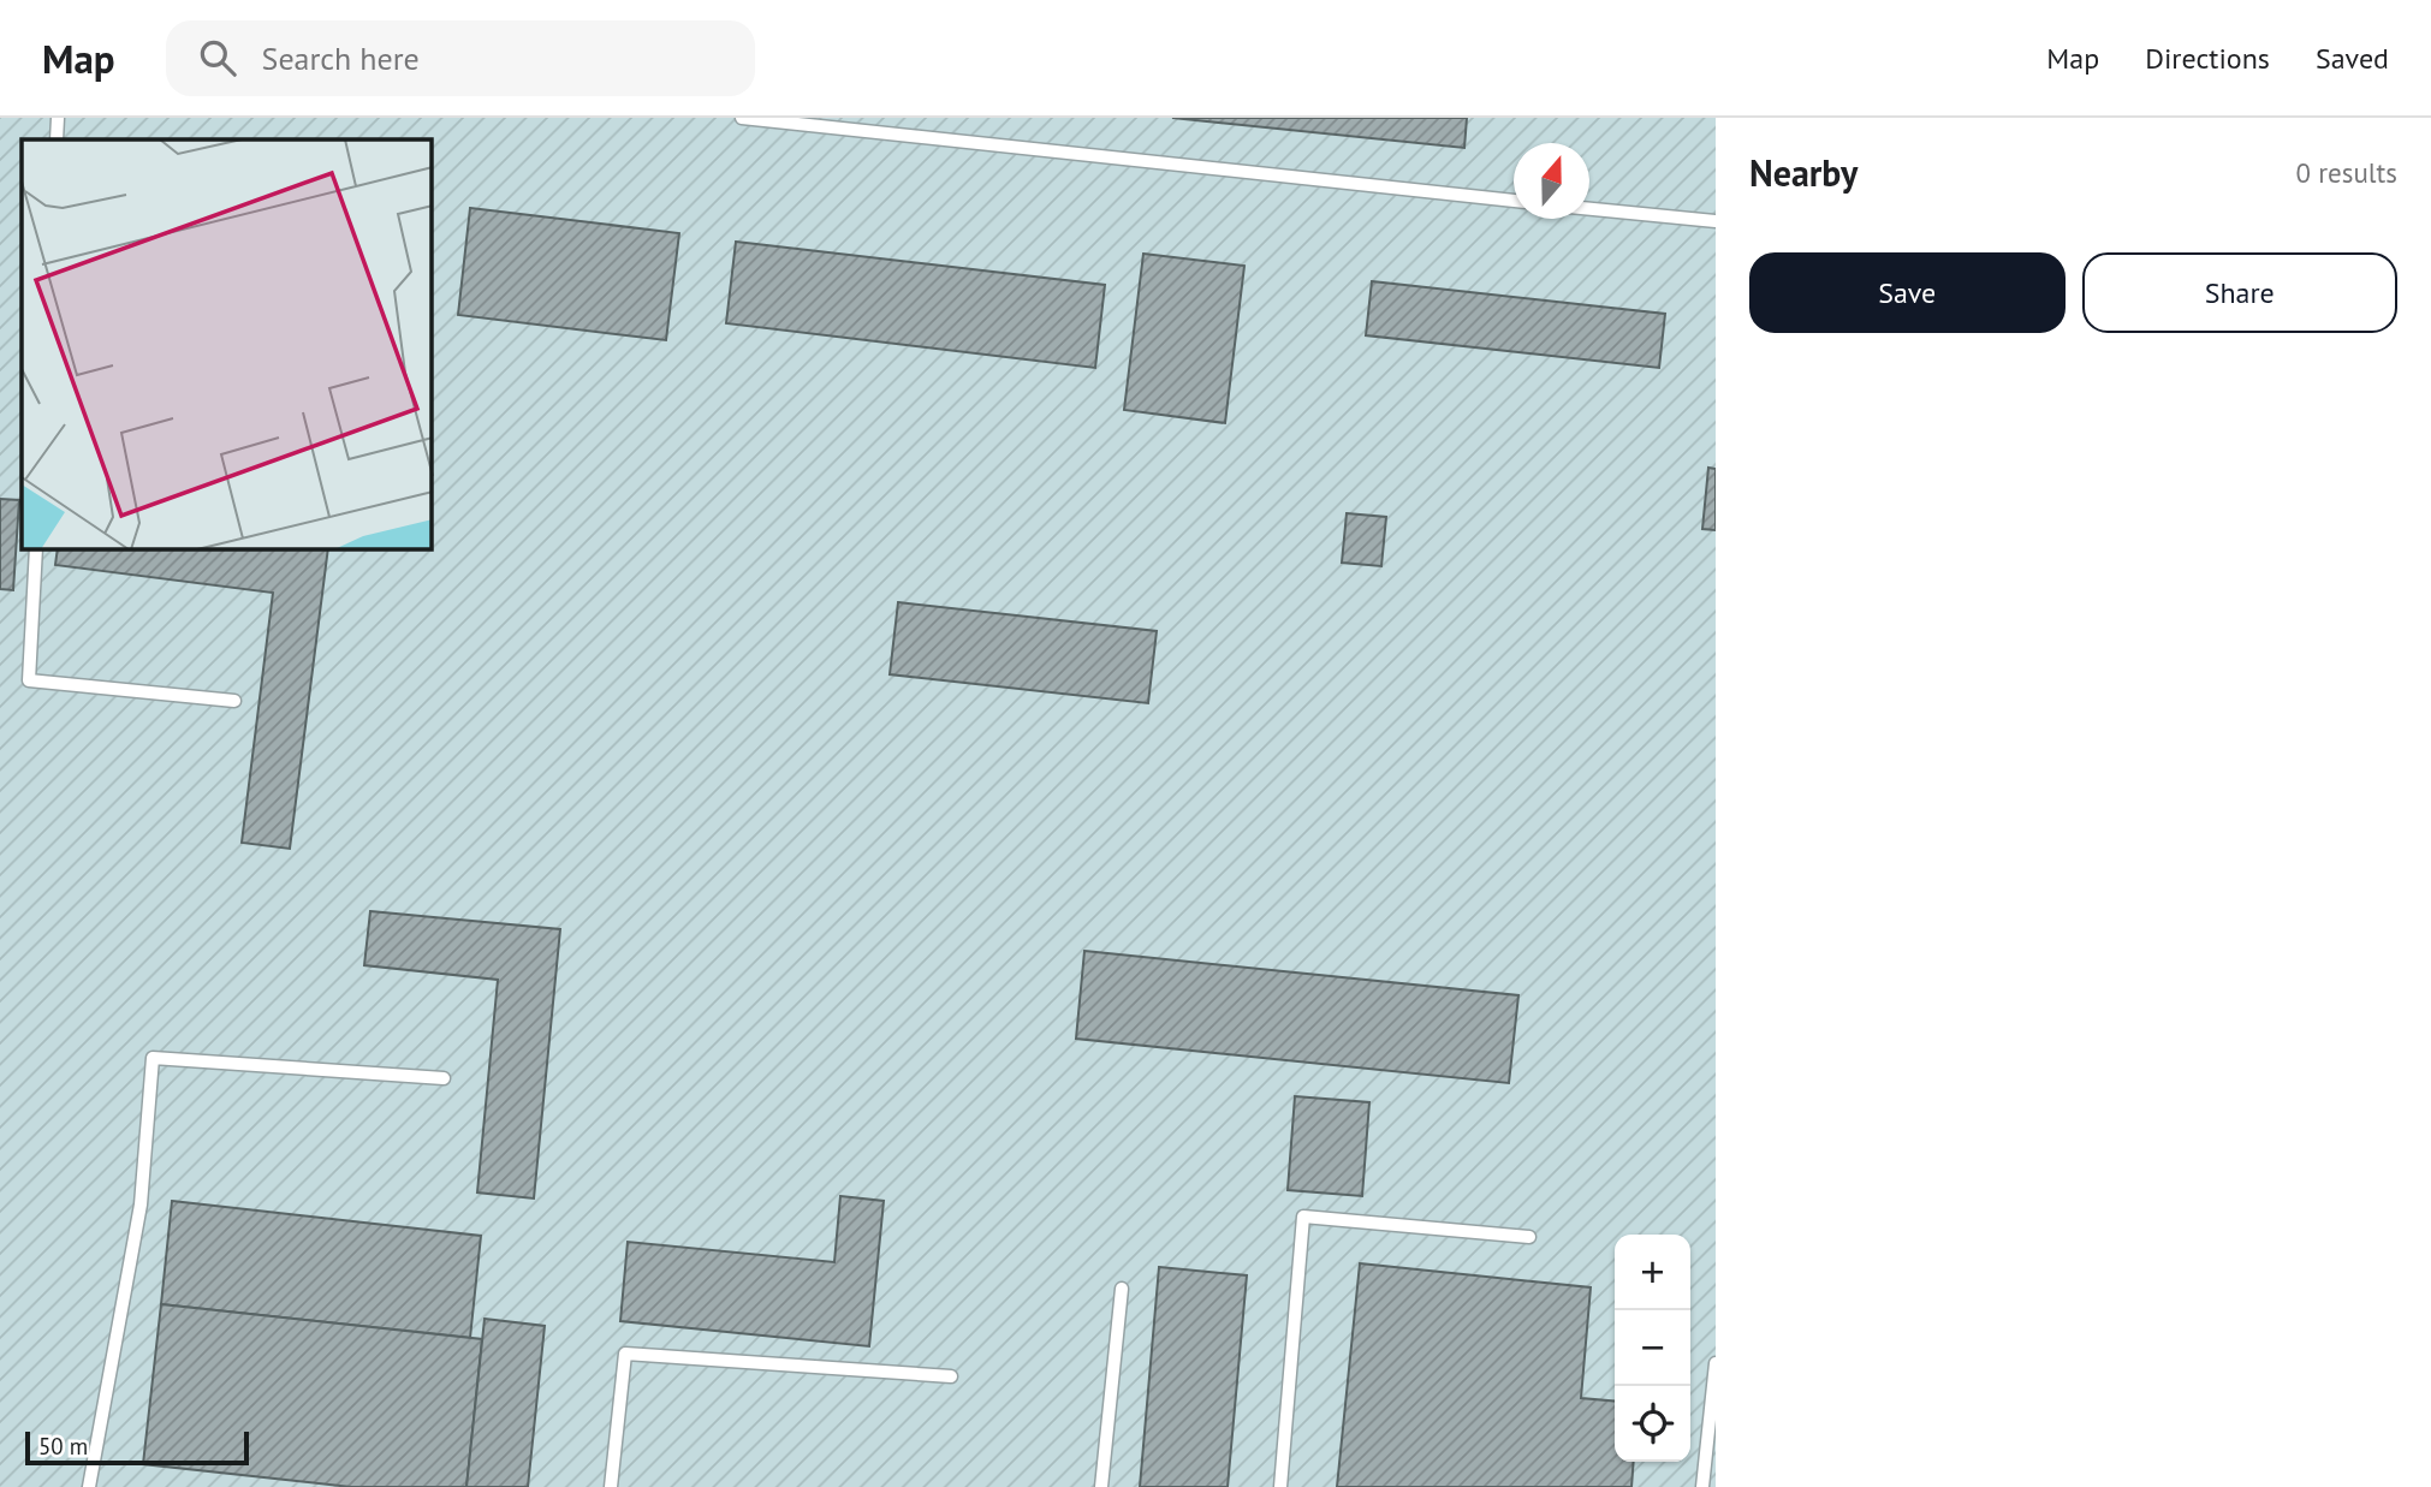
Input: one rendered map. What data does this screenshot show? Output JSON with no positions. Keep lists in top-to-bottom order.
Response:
{
  "scale_bar": "50 m",
  "north": "top",
  "page": {
    "header": "Map",
    "search": "Search here",
    "nav": ["Map", "Directions", "Saved"],
    "heading": ["Nearby", "0 results"],
    "buttons": ["Save", "Share"],
    "map_buttons": ["+", "−"],
    "scale": "50 m"
  }
}
